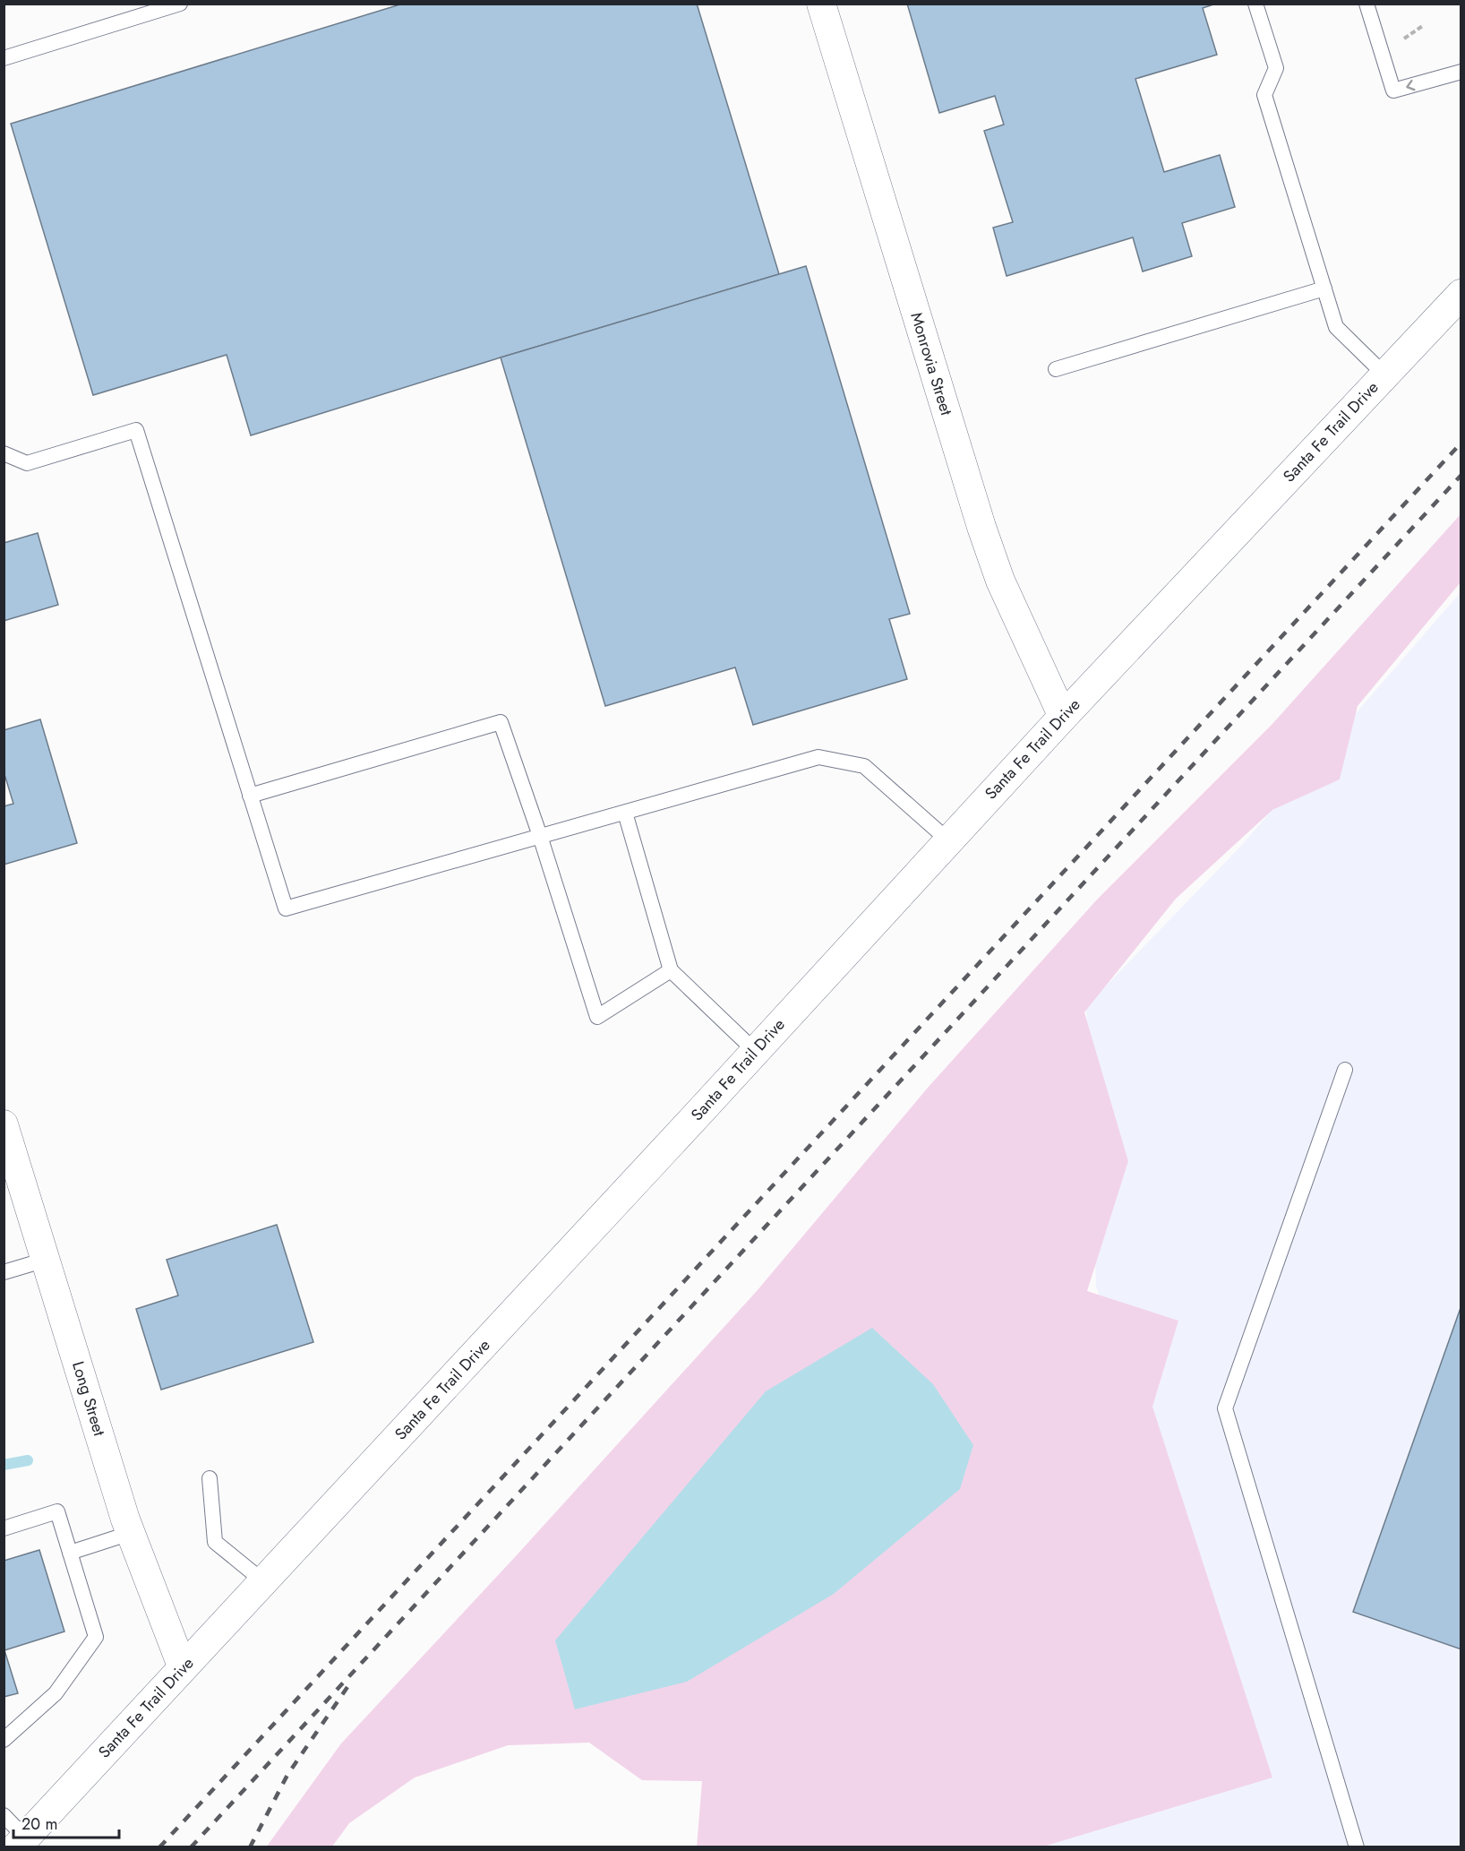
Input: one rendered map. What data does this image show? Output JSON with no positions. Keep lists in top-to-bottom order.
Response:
{
  "streets": {
    "main road": ["Santa Fe Trail Drive"],
    "street": ["Monrovia Street", "Long Street"]
  },
  "crossings": [
    ["Monrovia Street", "Santa Fe Trail Drive"],
    ["Santa Fe Trail Drive", "Long Street"]
  ],
  "scale_bar": "20 m"
}
